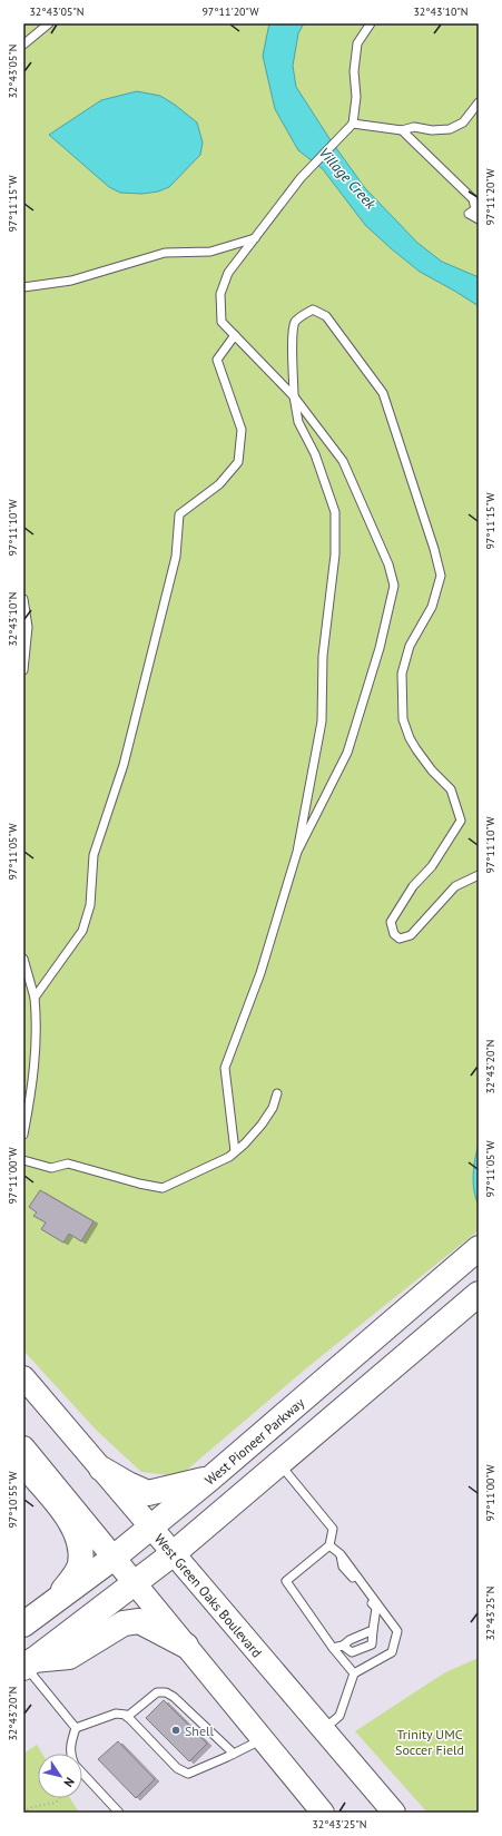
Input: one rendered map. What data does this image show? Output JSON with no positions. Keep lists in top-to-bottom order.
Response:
{
  "streets": {
    "main road": ["West Pioneer Parkway", "West Green Oaks Boulevard"]
  },
  "crossings": [
    ["West Pioneer Parkway", "West Green Oaks Boulevard"]
  ],
  "water": ["Village Creek"],
  "parks": ["Trinity UMC Soccer Field"],
  "places": ["Shell"],
  "north": "bottom right",
  "coordinates": [
    "32°43'05\"N",
    "97°11'20\"W",
    "32°43'10\"N",
    "97°11'15\"W",
    "97°11'10\"W",
    "97°11'05\"W",
    "32°43'20\"N",
    "97°11'00\"W",
    "97°10'55\"W",
    "32°43'25\"N"
  ]
}
